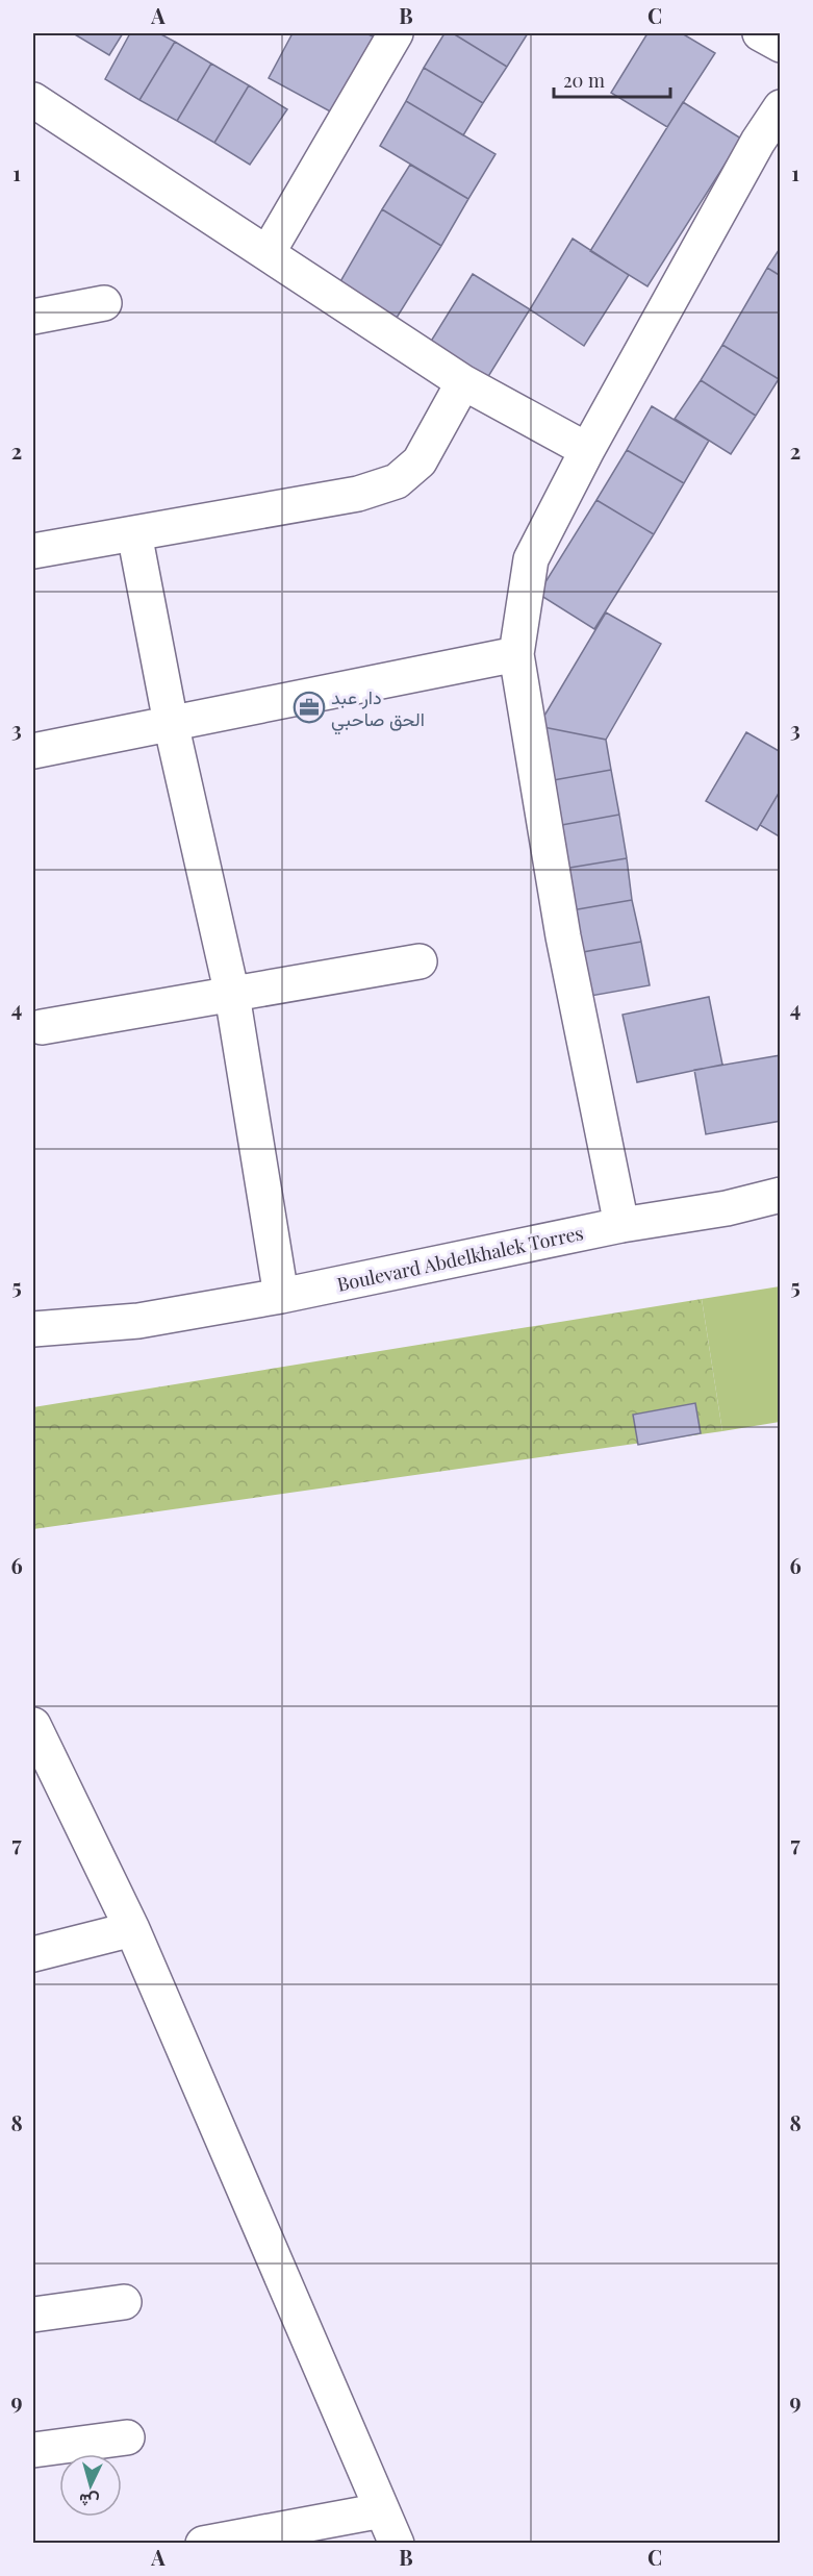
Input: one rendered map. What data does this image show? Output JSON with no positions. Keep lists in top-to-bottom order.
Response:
{
  "streets": {
    "street": ["Boulevard Abdelkhalek Torres"]
  },
  "places": {
    "office": ["دار عبد الحق صاحبي"]
  },
  "scale_bar": "20 m",
  "north": "bottom",
  "grid": {
    "columns": ["A", "B", "C"],
    "rows": [
      "1",
      "2",
      "3",
      "4",
      "5",
      "6",
      "7",
      "8",
      "9"
    ]
  }
}
